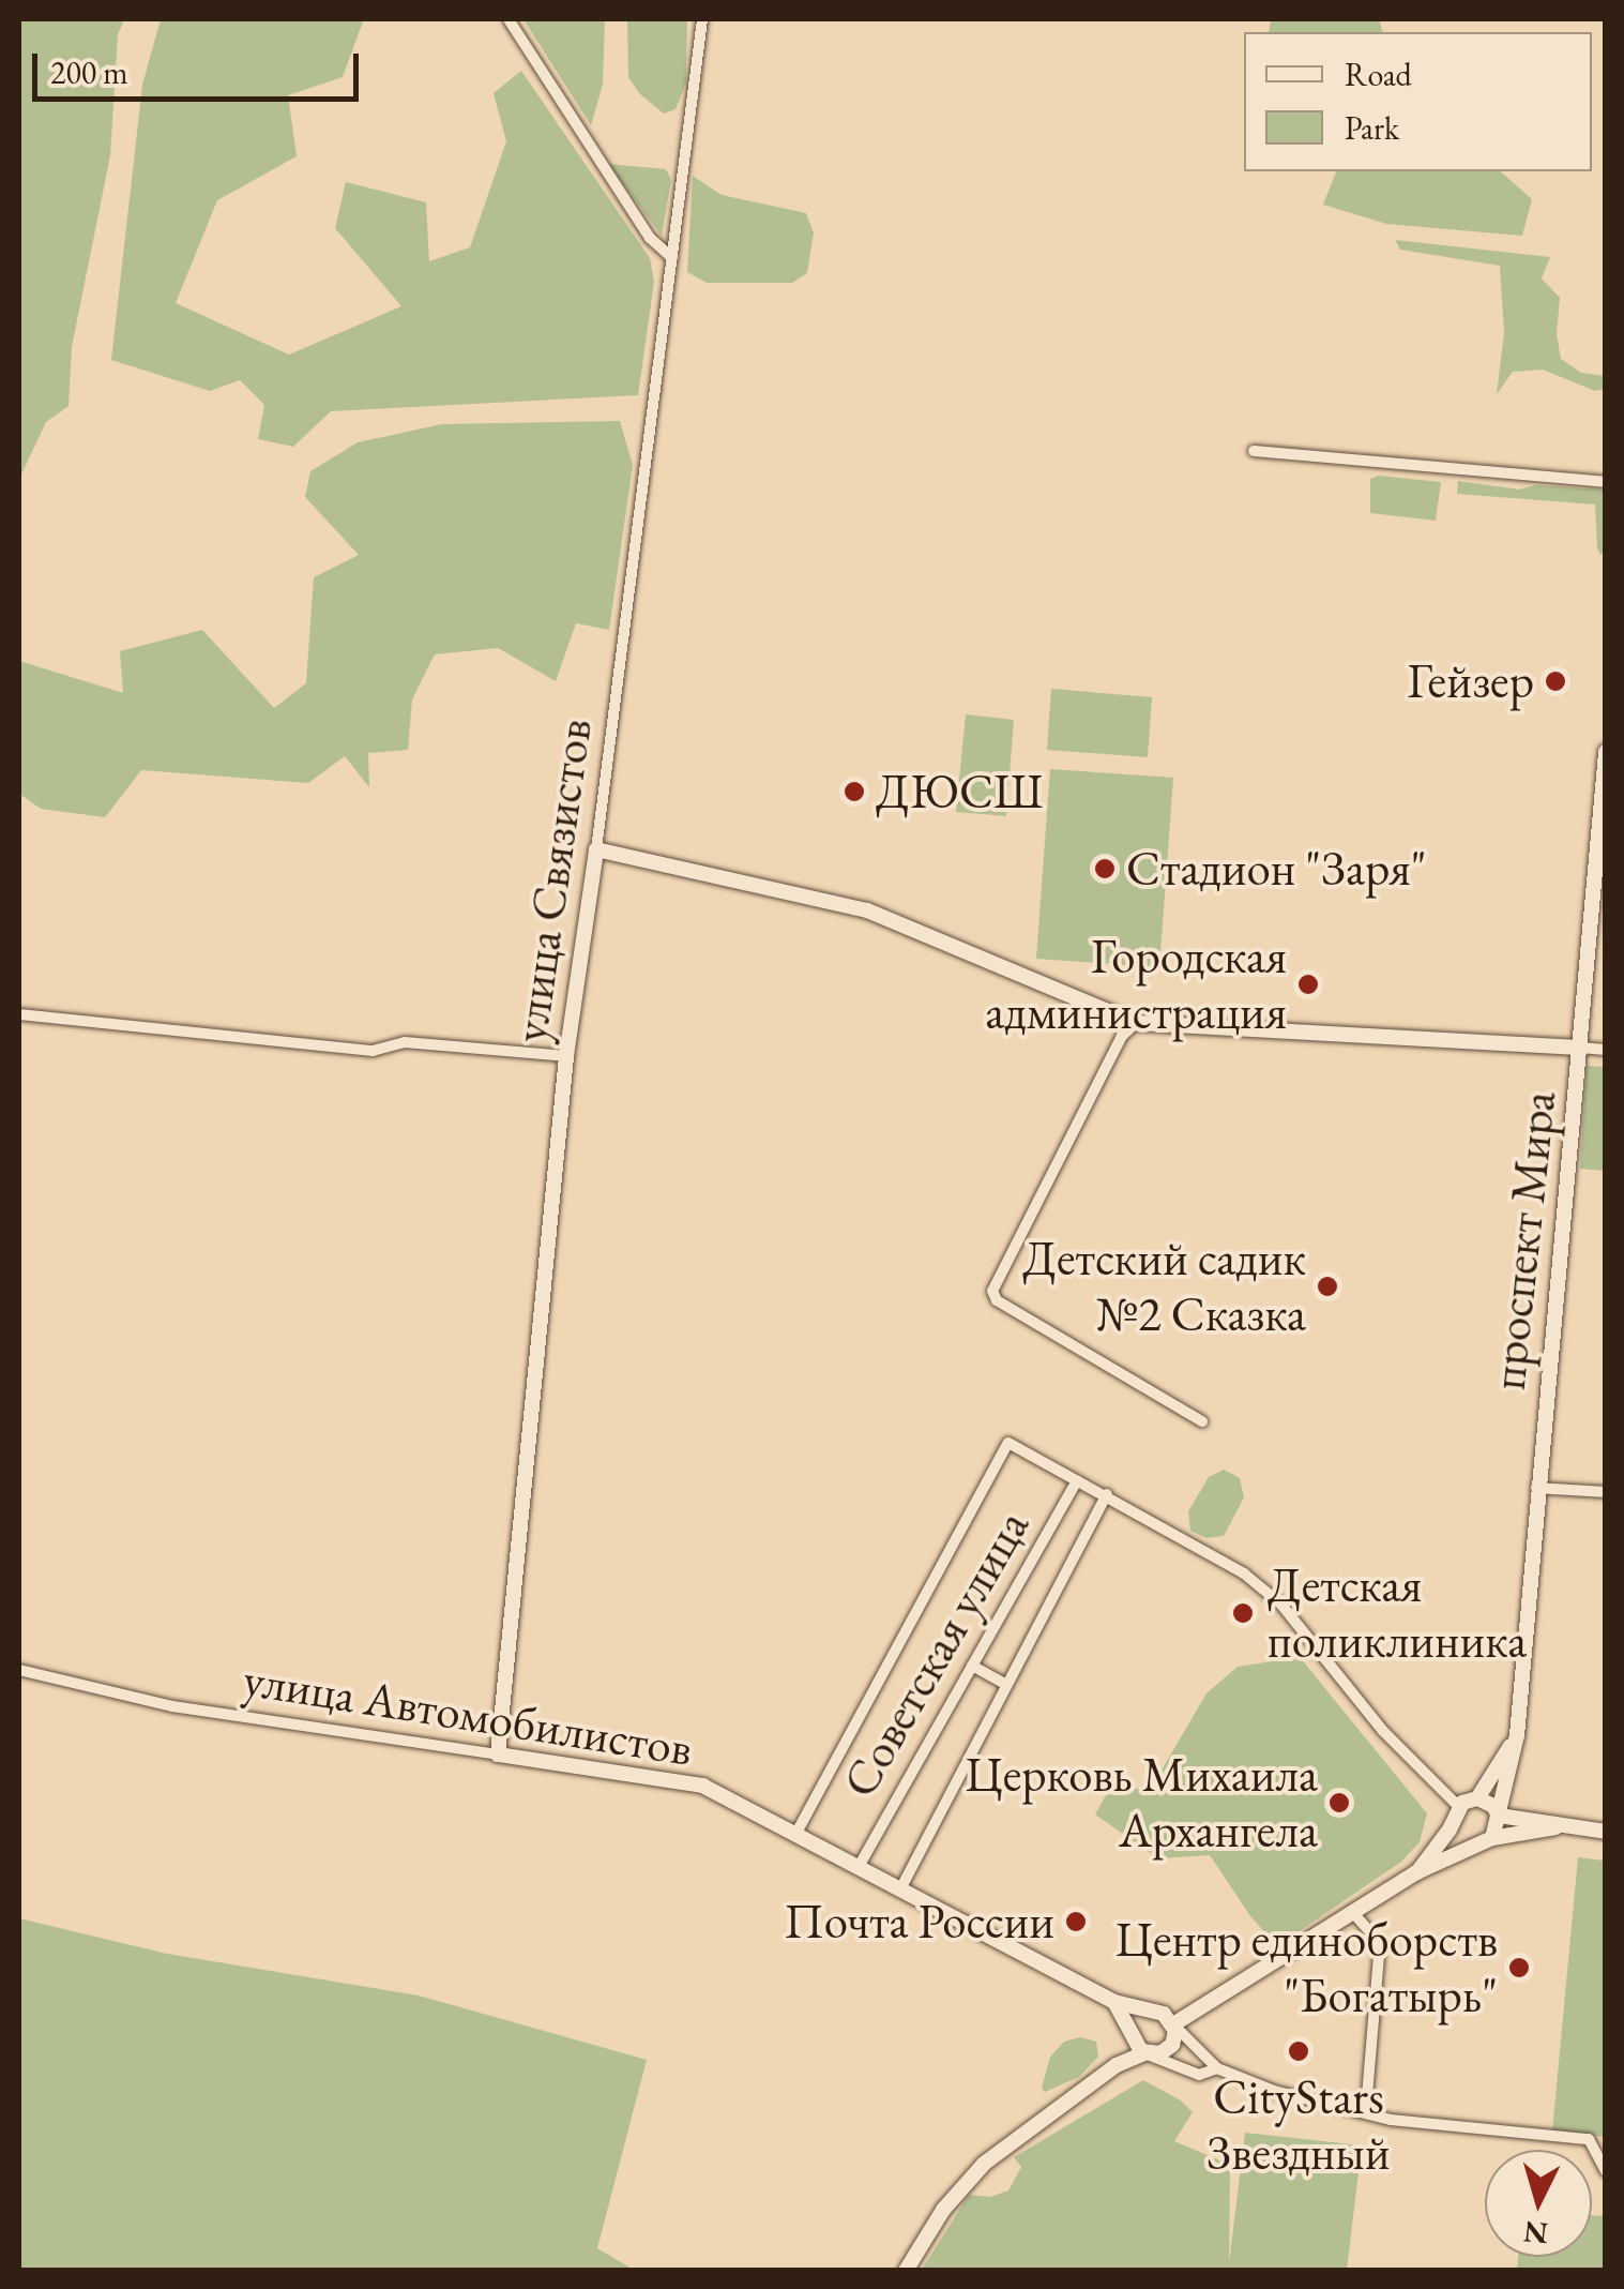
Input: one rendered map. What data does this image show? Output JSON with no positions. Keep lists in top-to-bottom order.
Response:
{
  "streets": {
    "street": [
      "улица Связистов",
      "проспект Мира",
      "Советская улица",
      "улица Автомобилистов"
    ]
  },
  "crossings": [
    ["улица Связистов", "улица Автомобилистов"],
    ["Советская улица", "улица Автомобилистов"]
  ],
  "places": [
    "Гейзер",
    "ДЮСШ",
    "Стадион \"Заря\"",
    "Городская администрация",
    "Детский садик №2 Сказка",
    "Детская поликлиника",
    "Церковь Михаила Архангела",
    "Почта России",
    "Центр единоборств \"Богатырь\"",
    "CityStars Звездный"
  ],
  "legend": ["Road", "Park"],
  "scale_bar": "200 m",
  "north": "bottom"
}
